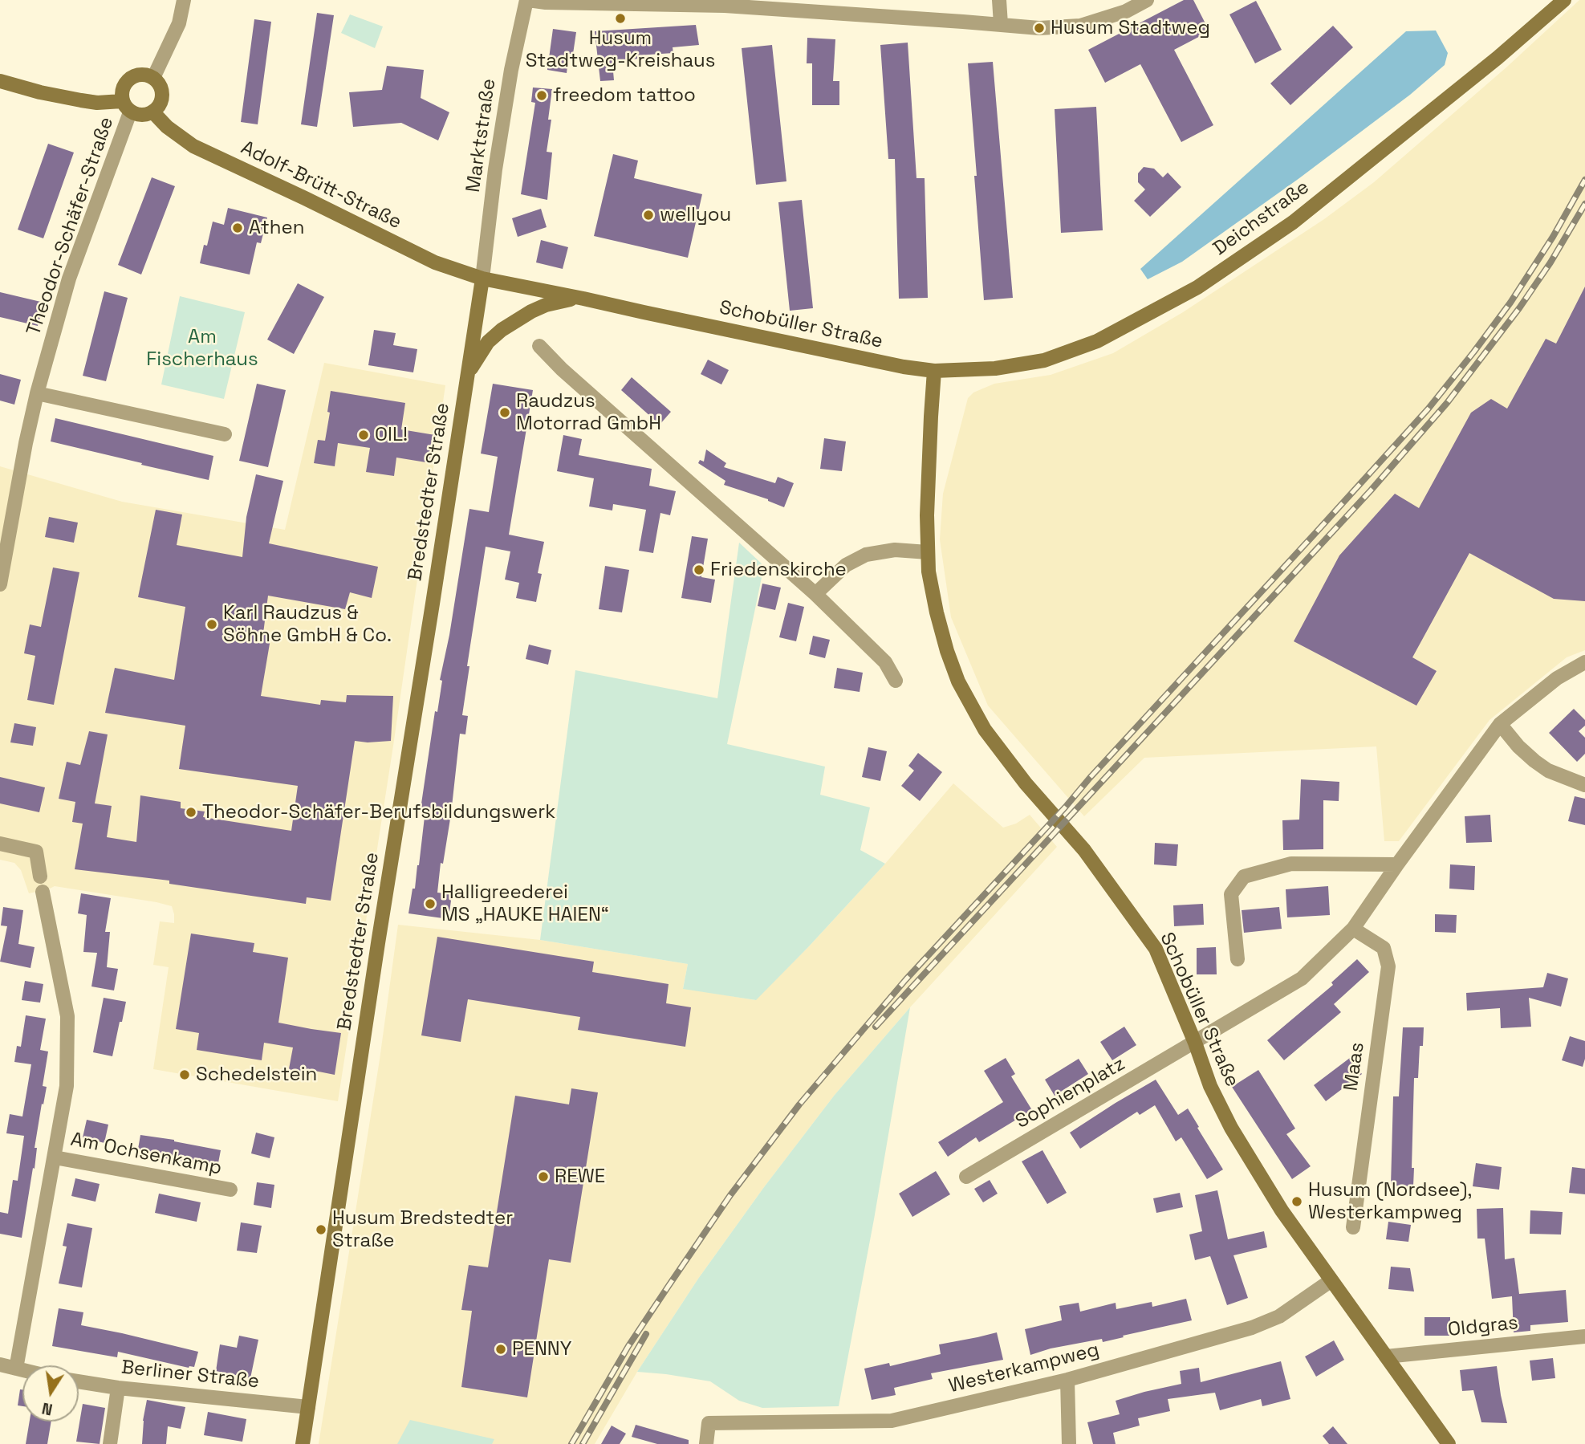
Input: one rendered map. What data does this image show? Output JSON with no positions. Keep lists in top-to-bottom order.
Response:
{
  "streets": {
    "main road": [
      "Adolf-Brütt-Straße",
      "Deichstraße",
      "Schobüller Straße",
      "Bredstedter Straße"
    ],
    "street": [
      "Marktstraße",
      "Theodor-Schäfer-Straße",
      "Maas",
      "Sophienplatz",
      "Am Ochsenkamp",
      "Oldgras",
      "Westerkampweg",
      "Berliner Straße"
    ]
  },
  "crossings": [
    ["Marktstraße", "Adolf-Brütt-Straße"],
    ["Marktstraße", "Schobüller Straße"],
    ["Marktstraße", "Bredstedter Straße"],
    ["Adolf-Brütt-Straße", "Theodor-Schäfer-Straße"],
    ["Adolf-Brütt-Straße", "Schobüller Straße"],
    ["Adolf-Brütt-Straße", "Bredstedter Straße"],
    ["Deichstraße", "Schobüller Straße"],
    ["Schobüller Straße", "Bredstedter Straße"],
    ["Schobüller Straße", "Sophienplatz"],
    ["Schobüller Straße", "Oldgras"],
    ["Schobüller Straße", "Westerkampweg"],
    ["Bredstedter Straße", "Berliner Straße"]
  ],
  "parks": ["Am Fischerhaus"],
  "places": [
    "Husum Stadtweg-Kreishaus",
    "Husum Stadtweg",
    "freedom tattoo",
    "wellyou",
    "Athen",
    "Raudzus Motorrad GmbH",
    "OIL!",
    "Friedenskirche",
    "Karl Raudzus & Söhne GmbH & Co.",
    "Theodor-Schäfer-Berufsbildungswerk",
    "Halligreederei MS „HAUKE HAIEN“",
    "Schedelstein",
    "REWE",
    "Husum (Nordsee), Westerkampweg",
    "Husum Bredstedter Straße",
    "PENNY"
  ],
  "north": "bottom"
}
